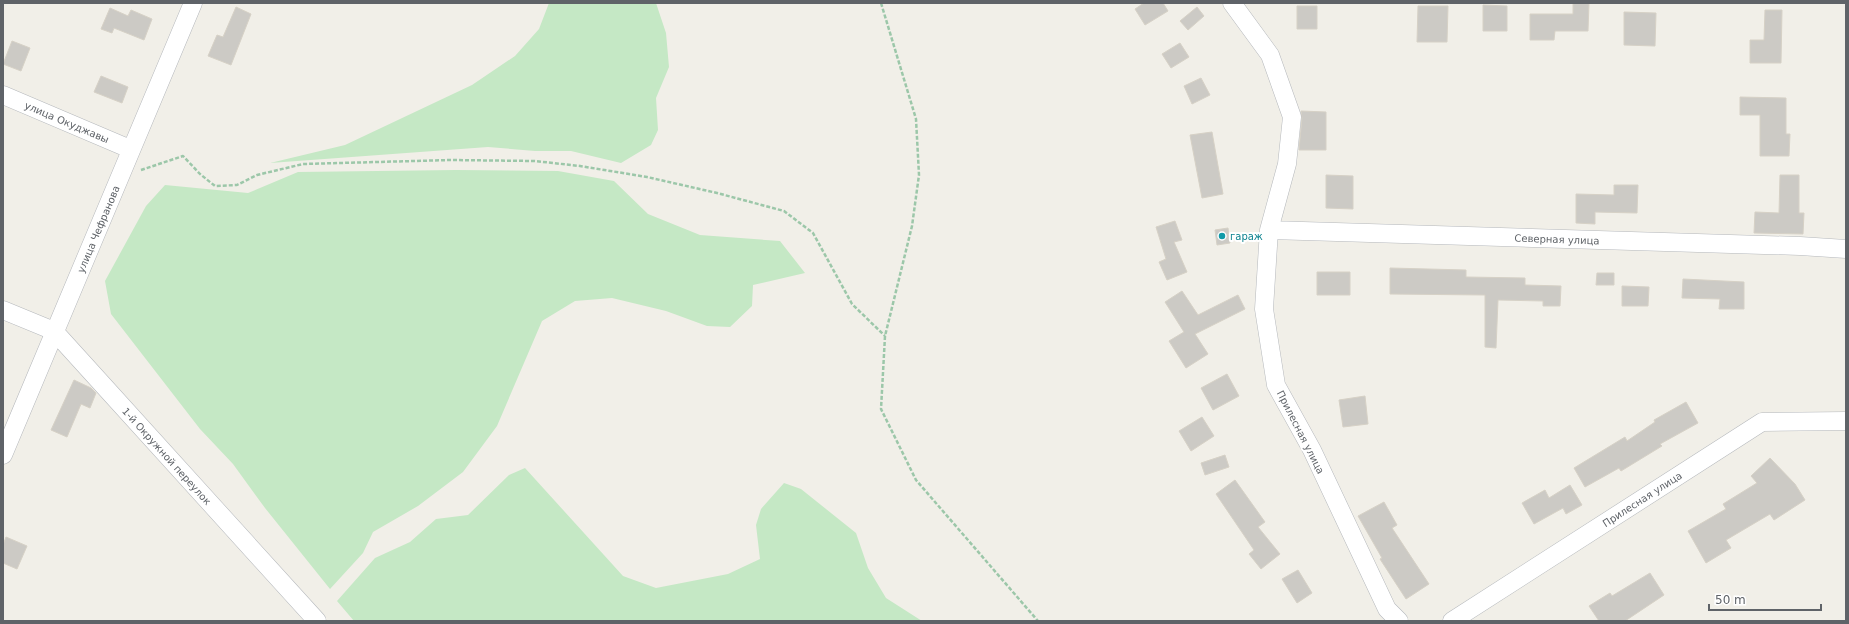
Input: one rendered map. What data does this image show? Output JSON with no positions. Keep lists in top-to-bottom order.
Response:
{
  "streets": {
    "street": [
      "улица Окуджавы",
      "улица Чефранова",
      "Северная улица",
      "Прилесная улица",
      "1-й Окружной переулок"
    ]
  },
  "crossings": [
    ["улица Окуджавы", "улица Чефранова"],
    ["улица Чефранова", "1-й Окружной переулок"],
    ["Северная улица", "Прилесная улица"]
  ],
  "places": ["гараж"],
  "scale_bar": "50 m"
}
